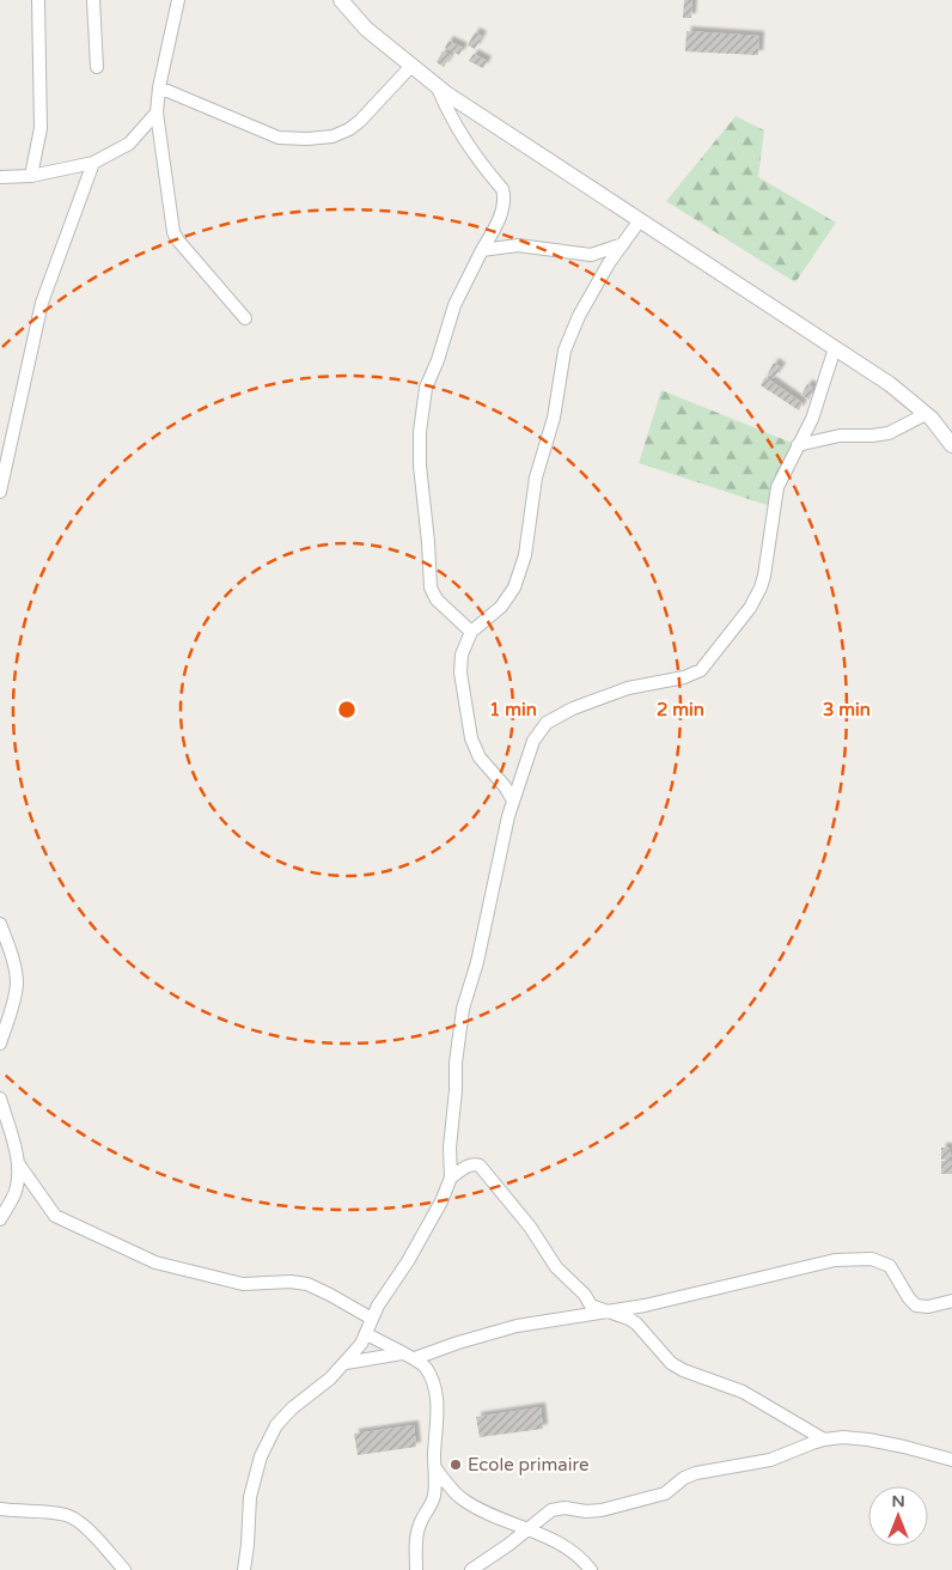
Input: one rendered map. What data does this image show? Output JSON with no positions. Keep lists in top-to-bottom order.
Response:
{
  "places": ["Ecole primaire"],
  "north": "top",
  "rings": ["1 min", "2 min", "3 min"]
}
